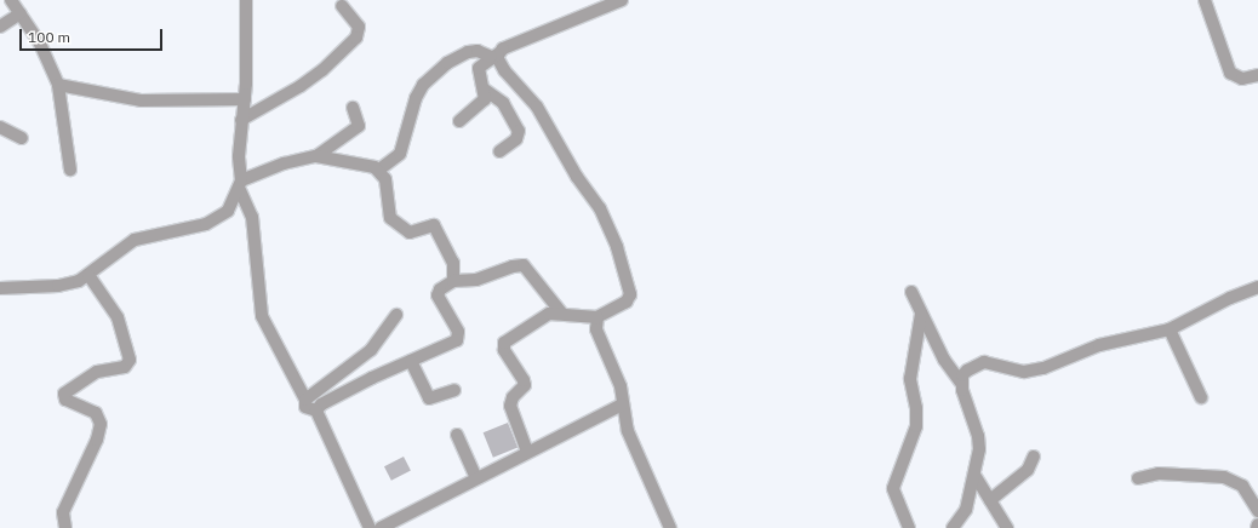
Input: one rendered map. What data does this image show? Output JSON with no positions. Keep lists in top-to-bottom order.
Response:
{
  "scale_bar": "100 m"
}
